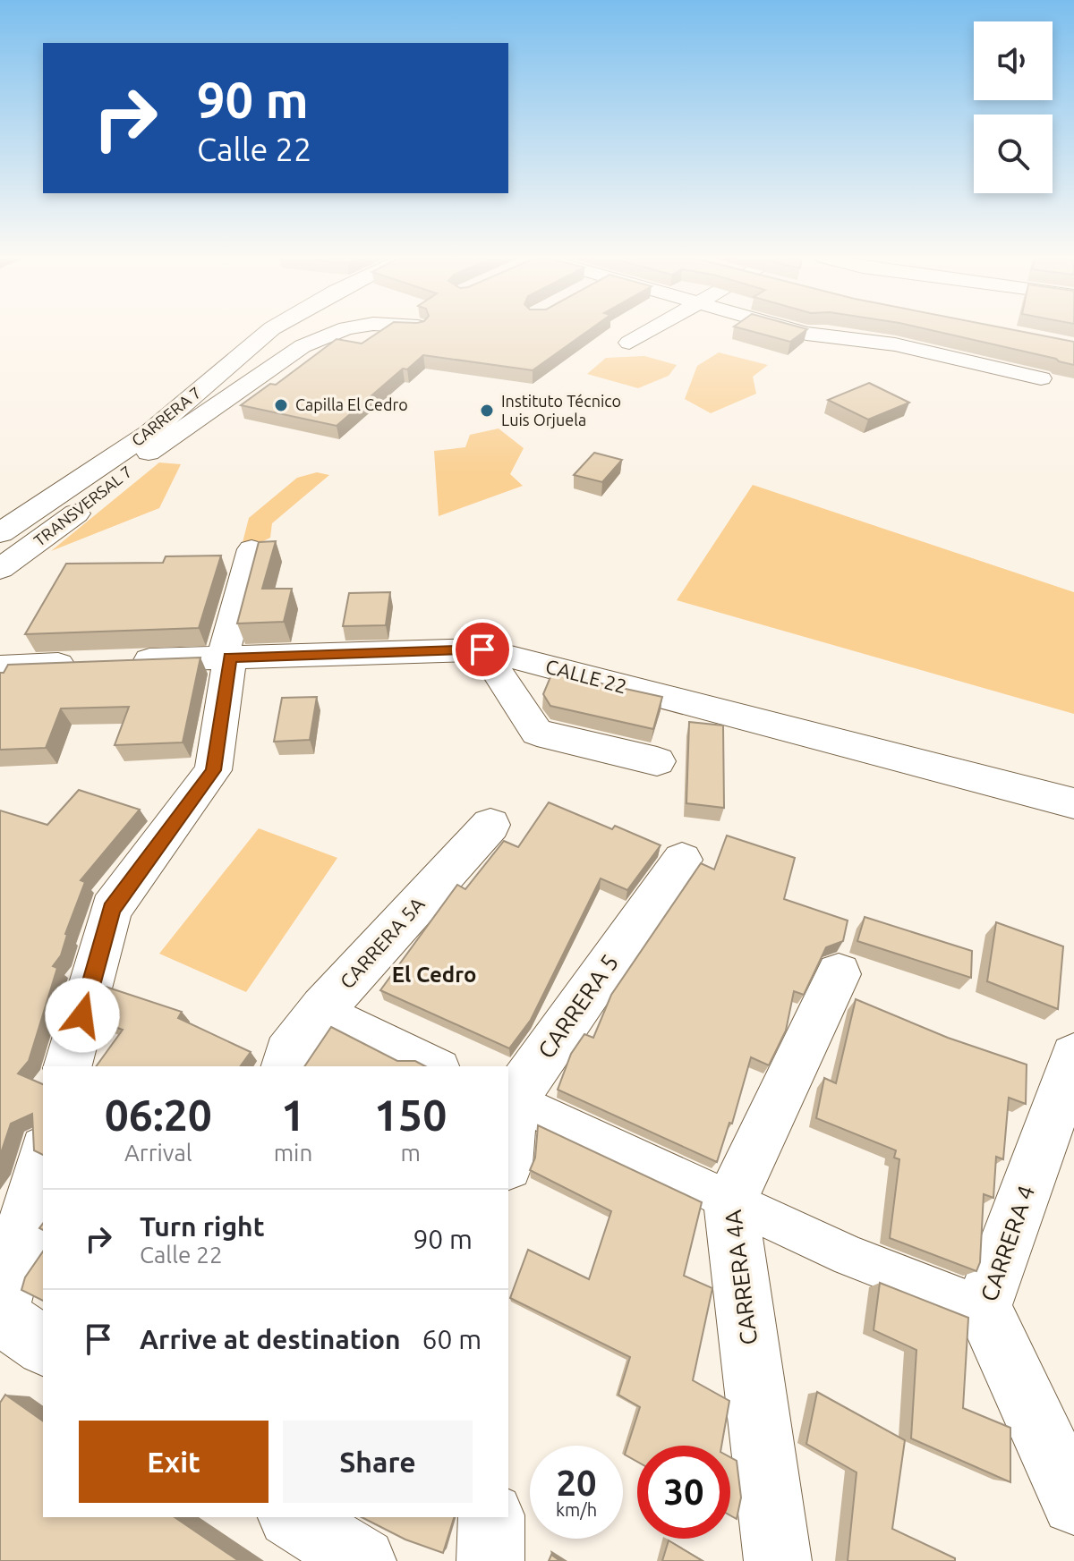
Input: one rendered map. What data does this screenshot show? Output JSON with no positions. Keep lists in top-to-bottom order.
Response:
{
  "streets": {
    "street": [
      "CARRERA 7",
      "TRANSVERSAL 7",
      "CALLE 22",
      "CARRERA 5A",
      "CARRERA 5",
      "CARRERA 4",
      "CARRERA 4A"
    ]
  },
  "crossings": [
    ["CARRERA 7", "TRANSVERSAL 7"]
  ],
  "districts": ["El Cedro"],
  "places": ["Capilla El Cedro", "Instituto Técnico Luis Orjuela"],
  "page": {
    "turn": ["90 m", "Calle 22"],
    "eta": [
      "06:20",
      "Arrival",
      "1",
      "min",
      "150",
      "m"
    ],
    "list": [
      {
        "name": "Turn right",
        "note": "Calle 22",
        "value": "90 m"
      },
      {
        "name": "Arrive at destination",
        "value": "60 m"
      }
    ],
    "buttons": ["Exit", "Share"],
    "speed": "20 km/h",
    "limit": "30"
  }
}
